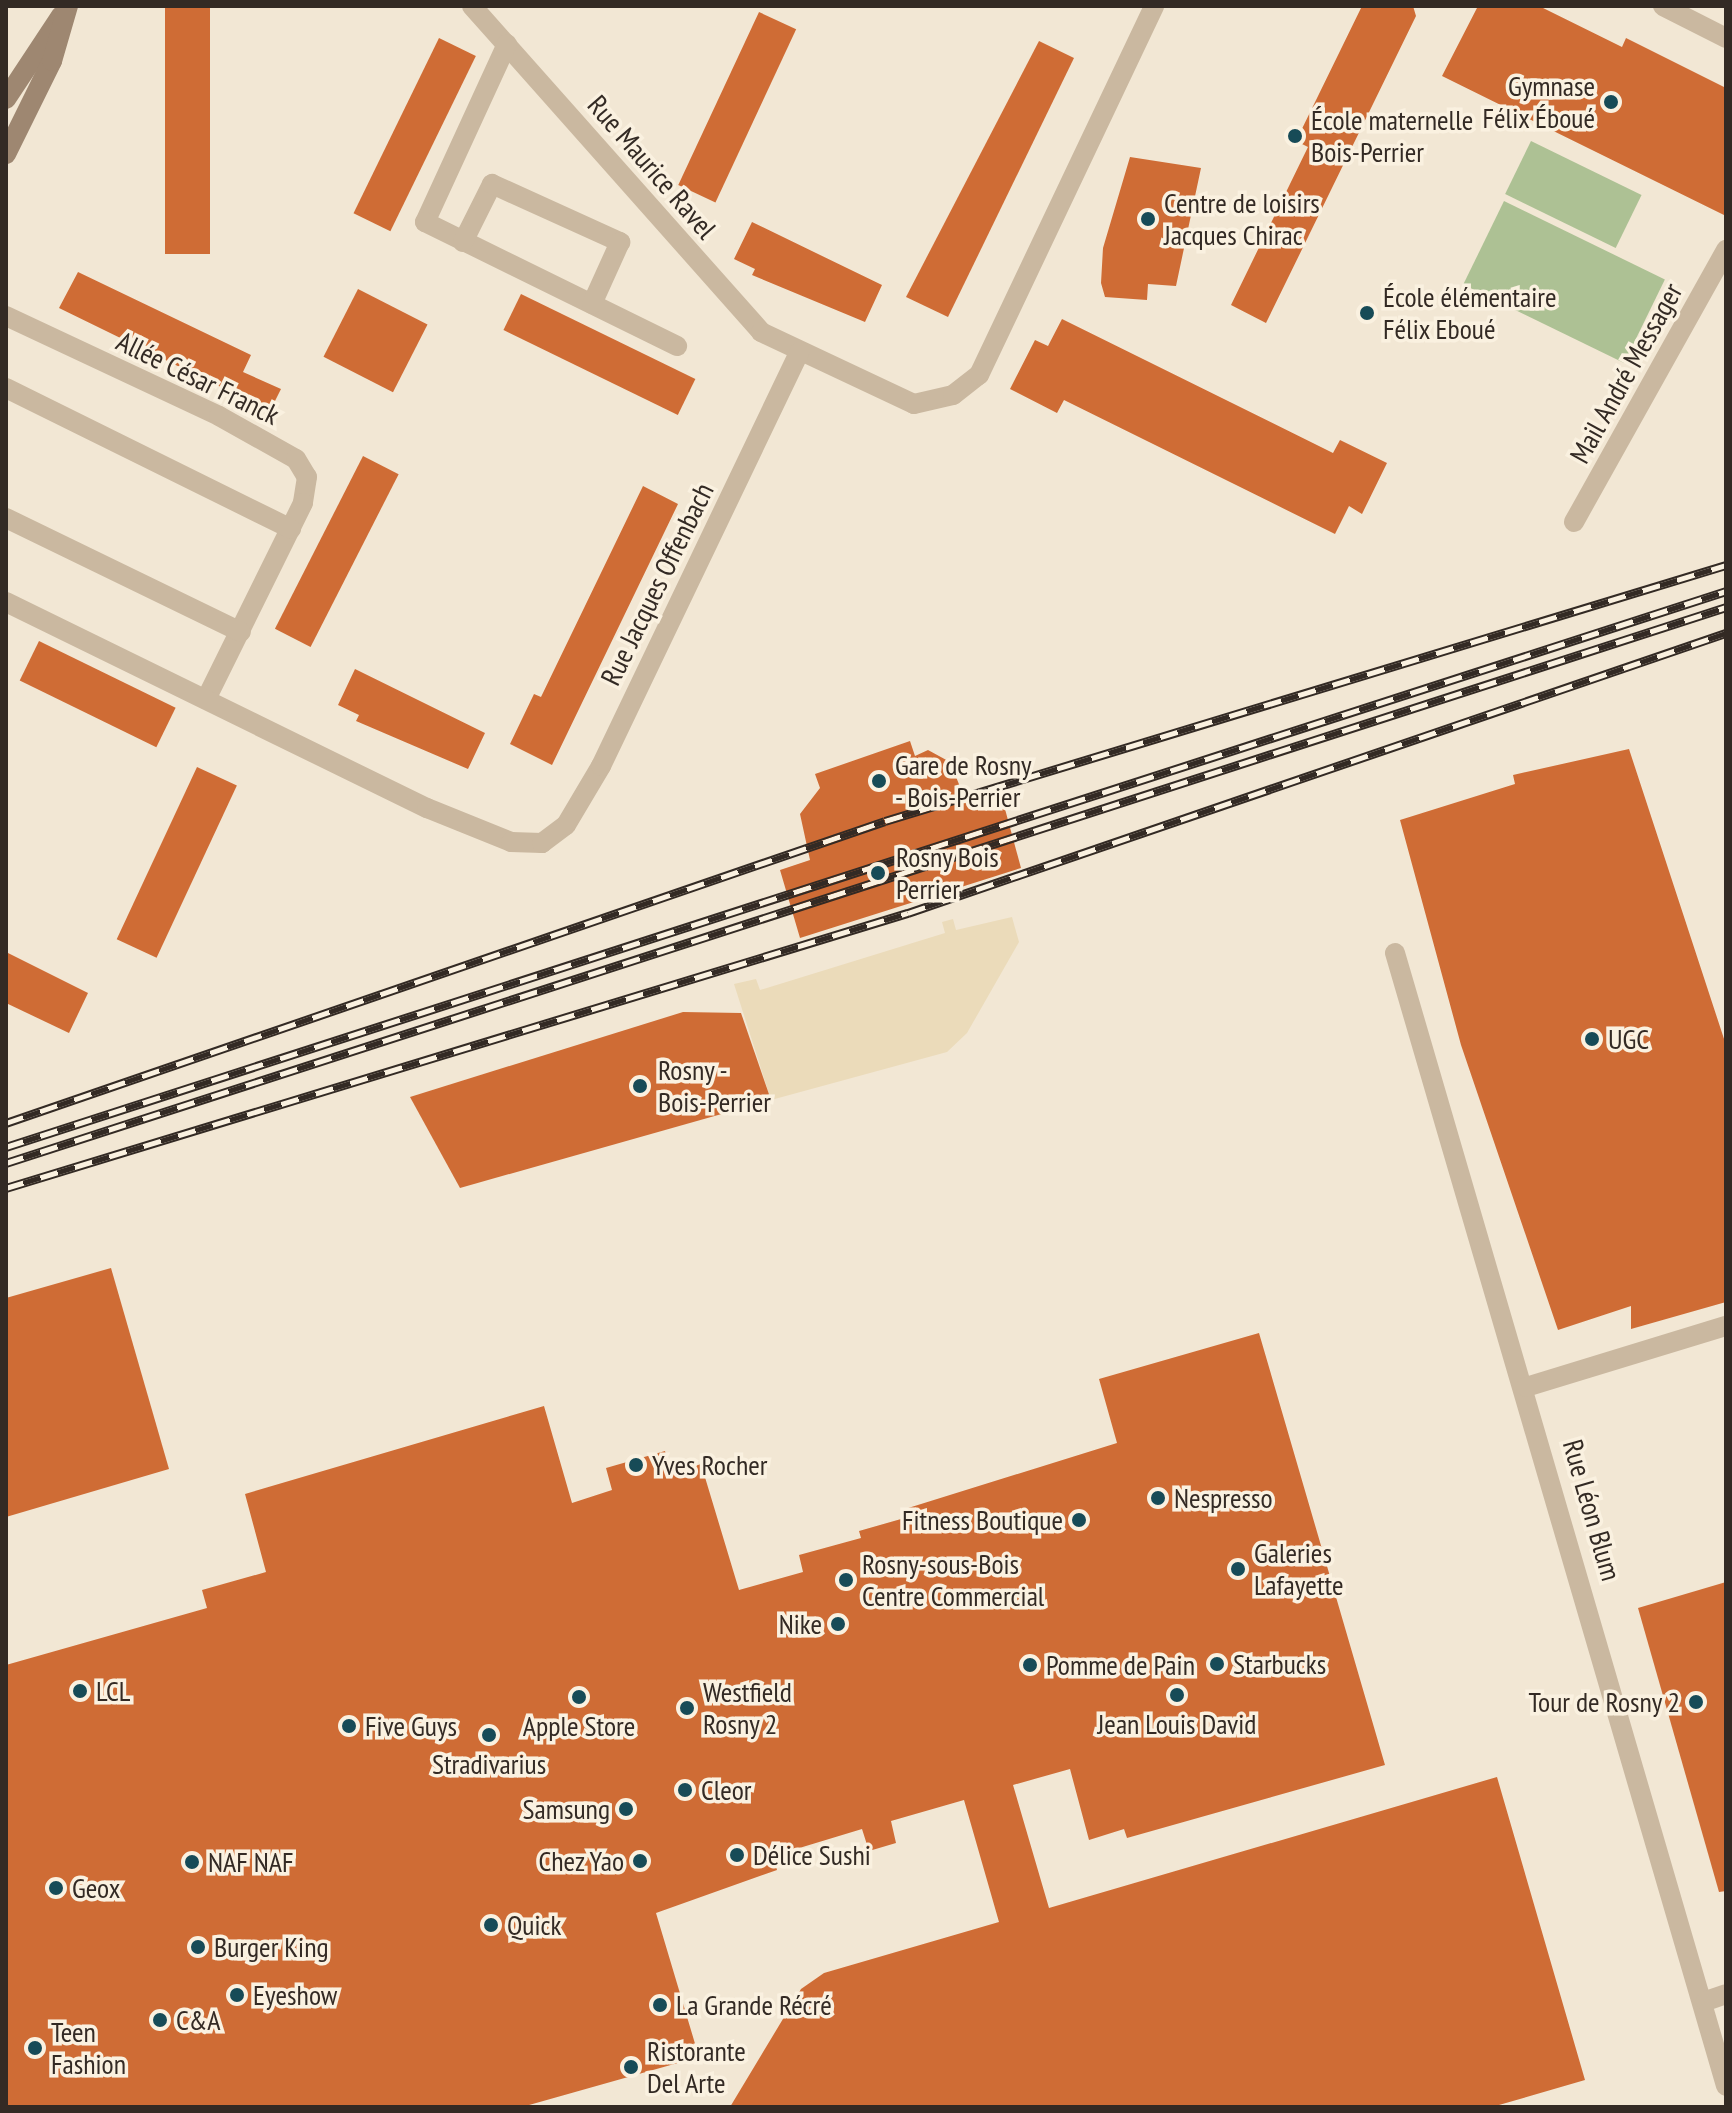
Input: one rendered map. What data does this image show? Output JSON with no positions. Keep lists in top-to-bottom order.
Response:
{
  "streets": {
    "street": [
      "Rue Maurice Ravel",
      "Mail André Messager",
      "Allée César Franck",
      "Rue Jacques Offenbach",
      "Rue Léon Blum"
    ]
  },
  "crossings": [
    ["Rue Maurice Ravel", "Rue Jacques Offenbach"],
    ["Allée César Franck", "Rue Jacques Offenbach"]
  ],
  "places": [
    "Gymnase Félix Éboué",
    "École maternelle Bois-Perrier",
    "Centre de loisirs Jacques Chirac",
    "École élémentaire Félix Eboué",
    "Gare de Rosny - Bois-Perrier",
    "Rosny Bois Perrier",
    "UGC",
    "Rosny - Bois-Perrier",
    "Yves Rocher",
    "Nespresso",
    "Fitness Boutique",
    "Galeries Lafayette",
    "Rosny-sous-Bois Centre Commercial",
    "Nike",
    "Starbucks",
    "Pomme de Pain",
    "LCL",
    "Jean Louis David",
    "Apple Store",
    "Tour de Rosny 2",
    "Westfield Rosny 2",
    "Five Guys",
    "Stradivarius",
    "Cleor",
    "Samsung",
    "Délice Sushi",
    "Chez Yao",
    "NAF NAF",
    "Geox",
    "Quick",
    "Burger King",
    "Eyeshow",
    "La Grande Récré",
    "C&A",
    "Teen Fashion",
    "Ristorante Del Arte"
  ]
}
